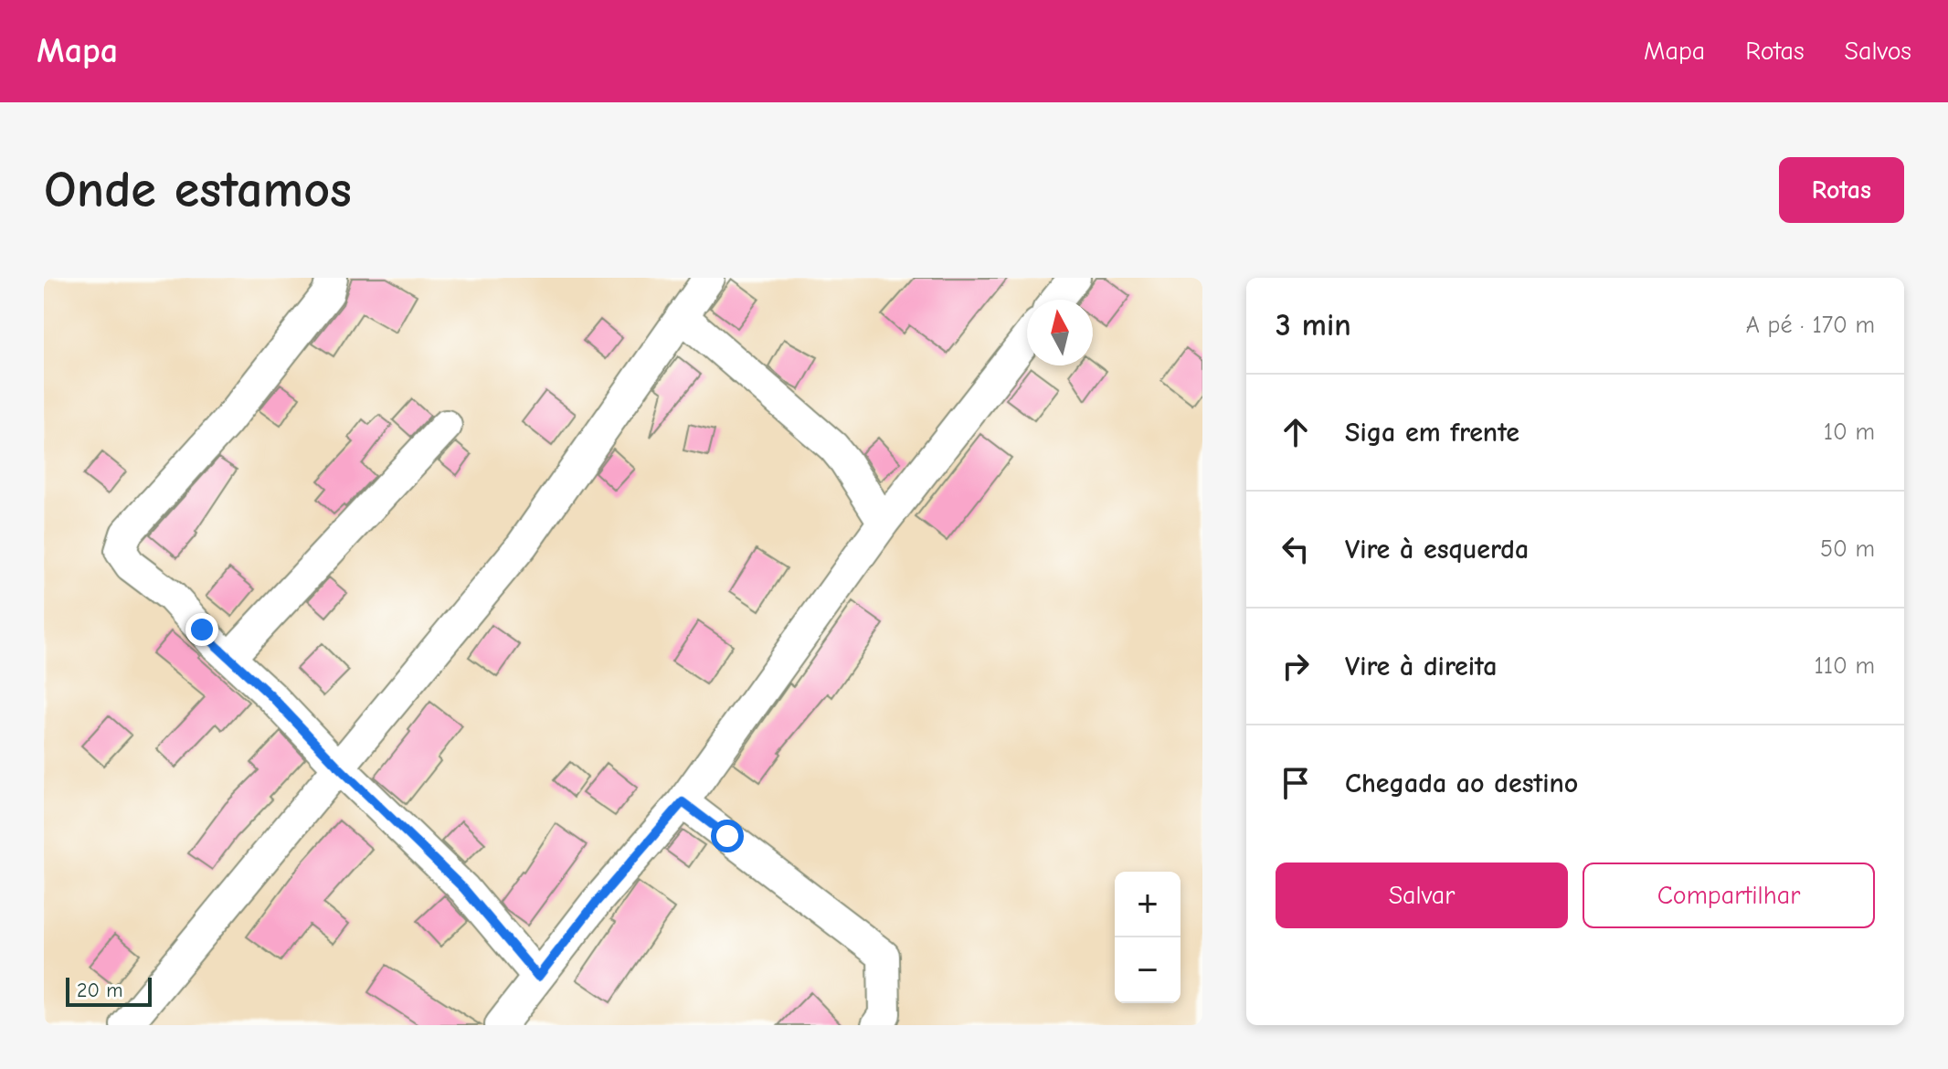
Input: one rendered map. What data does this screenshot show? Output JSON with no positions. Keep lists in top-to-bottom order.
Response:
{
  "scale_bar": "20 m",
  "north": "top",
  "page": {
    "header": "Mapa",
    "nav": ["Mapa", "Rotas", "Salvos"],
    "buttons": [
      "Rotas",
      ["Salvar", "Compartilhar"]
    ],
    "title": "Onde estamos",
    "heading": ["3 min", "A pé · 170 m"],
    "list": [
      ["Siga em frente", "10 m"],
      ["Vire à esquerda", "50 m"],
      ["Vire à direita", "110 m"],
      "Chegada ao destino"
    ],
    "map_buttons": ["+", "−"],
    "scale": "20 m"
  }
}
